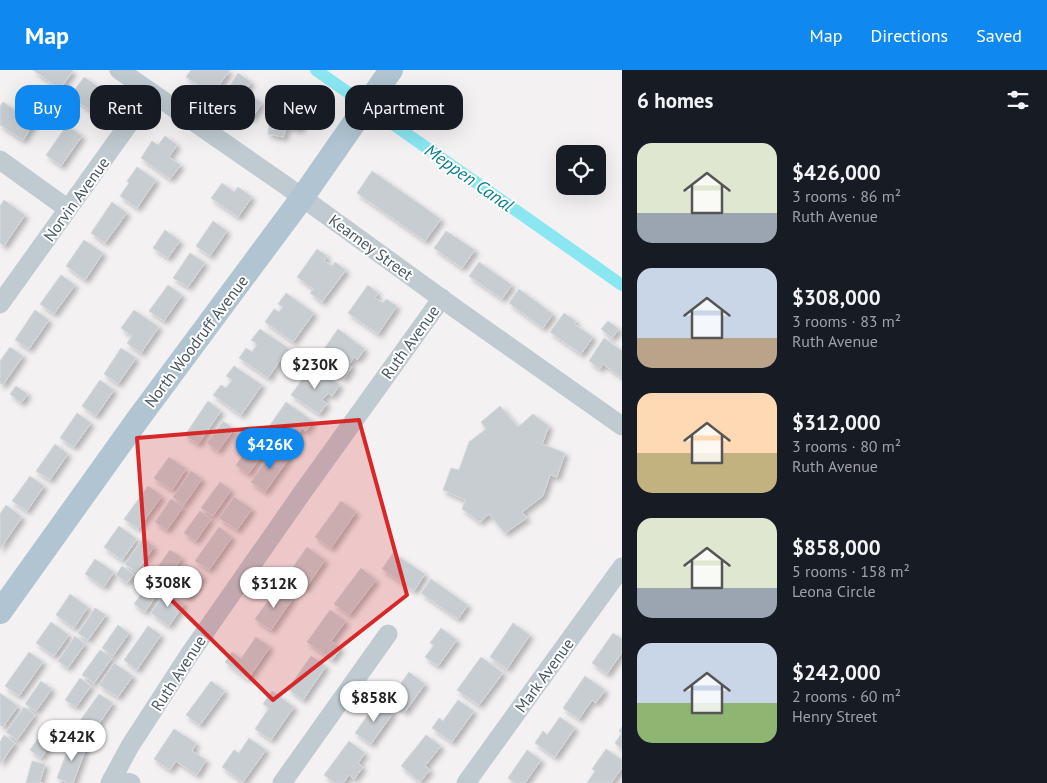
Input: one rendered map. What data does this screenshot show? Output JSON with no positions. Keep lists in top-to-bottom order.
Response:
{
  "streets": {
    "main road": ["North Woodruff Avenue"],
    "street": [
      "Norvin Avenue",
      "Kearney Street",
      "Ruth Avenue",
      "Mark Avenue"
    ]
  },
  "crossings": [
    ["Kearney Street", "North Woodruff Avenue"],
    ["Kearney Street", "Ruth Avenue"]
  ],
  "water": ["Meppen Canal"],
  "page": {
    "header": "Map",
    "nav": ["Map", "Directions", "Saved"],
    "heading": "6 homes",
    "chip": [
      "Buy",
      "Rent",
      "Filters",
      "New",
      "Apartment"
    ],
    "list": [
      {
        "name": "$426,000",
        "note": "3 rooms · 86 m² · Ruth Avenue"
      },
      {
        "name": "$308,000",
        "note": "3 rooms · 83 m² · Ruth Avenue"
      },
      {
        "name": "$312,000",
        "note": "3 rooms · 80 m² · Ruth Avenue"
      },
      {
        "name": "$858,000",
        "note": "5 rooms · 158 m² · Leona Circle"
      },
      {
        "name": "$242,000",
        "note": "2 rooms · 60 m² · Henry Street"
      }
    ],
    "price": [
      "$230K",
      "$426K",
      "$308K",
      "$312K",
      "$858K",
      "$242K"
    ]
  }
}
